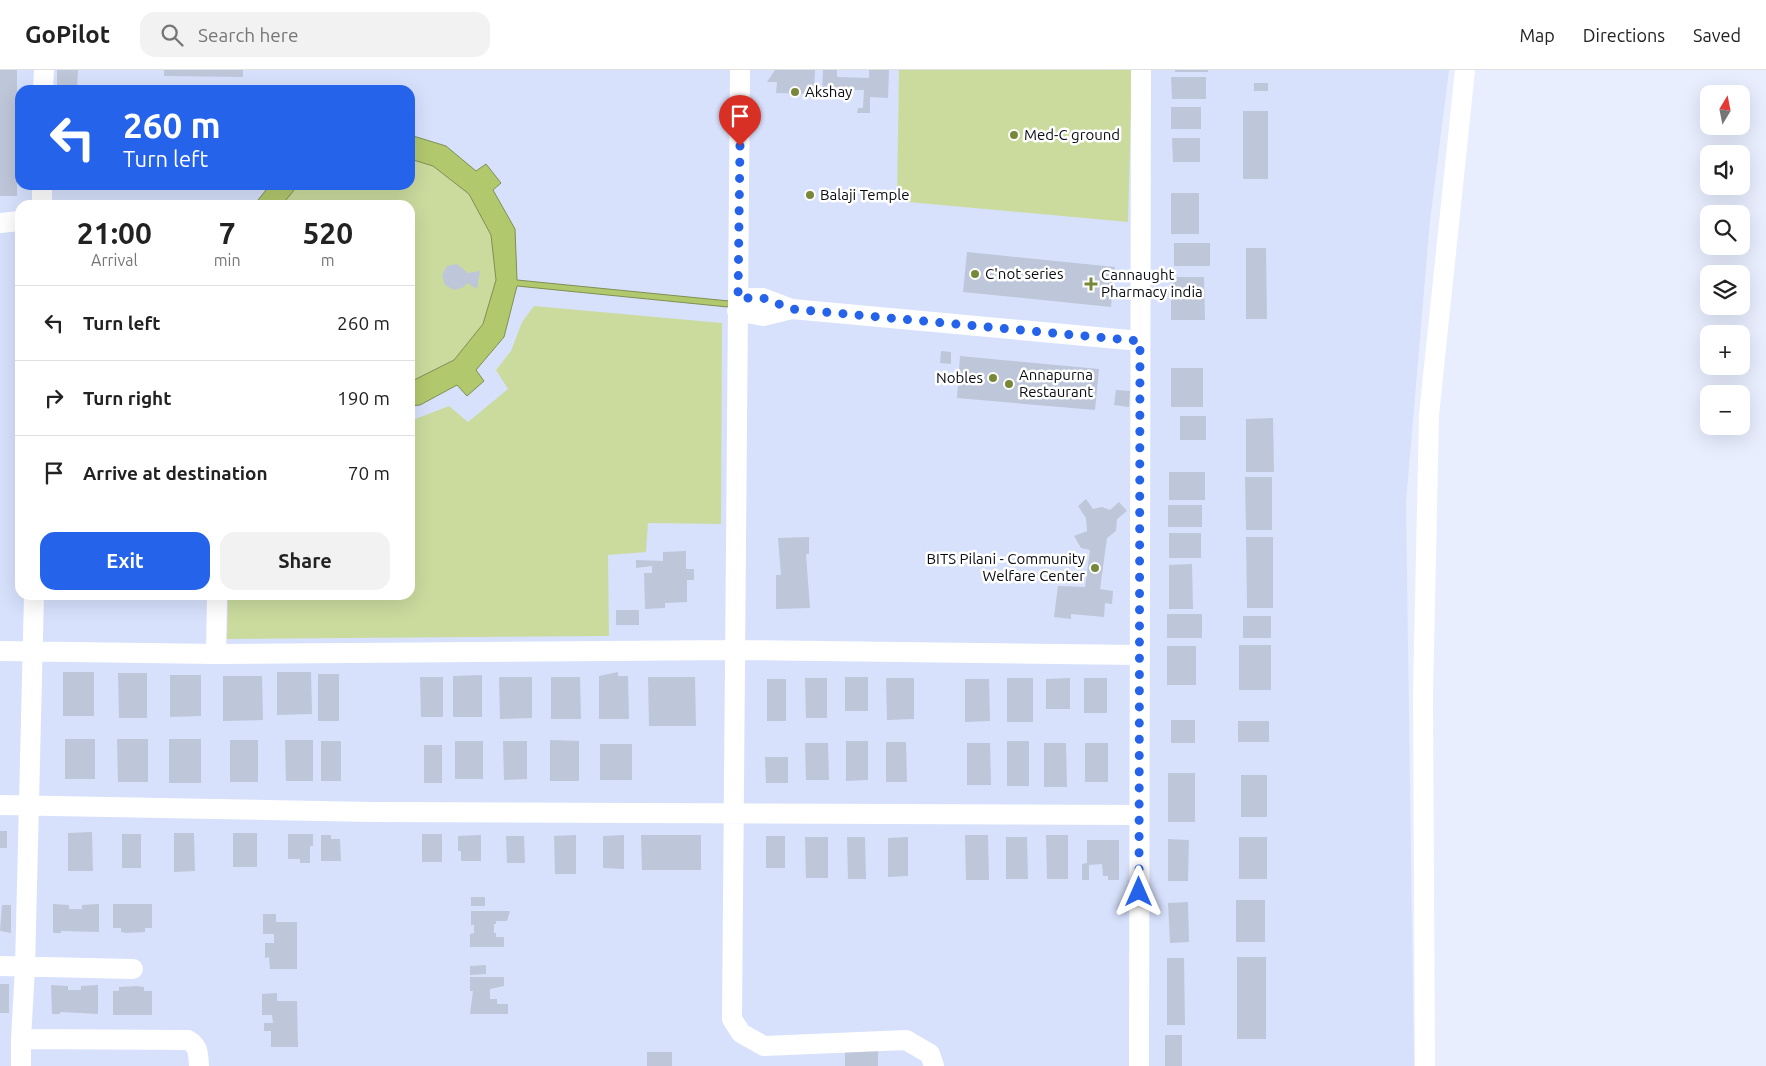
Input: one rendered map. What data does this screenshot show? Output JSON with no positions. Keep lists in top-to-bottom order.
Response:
{
  "places": {
    "other": [
      "Akshay",
      "Med-C ground",
      "Balaji Temple",
      "C'not series",
      "Nobles",
      "Annapurna Restaurant",
      "BITS Pilani - Community Welfare Center"
    ],
    "health": ["Cannaught Pharmacy india"]
  },
  "north": "top",
  "page": {
    "header": "GoPilot",
    "search": "Search here",
    "nav": ["Map", "Directions", "Saved"],
    "map_buttons": ["+", "−"],
    "turn": ["260 m", "Turn left"],
    "eta": [
      "21:00",
      "Arrival",
      "7",
      "min",
      "520",
      "m"
    ],
    "list": [
      {
        "name": "Turn left",
        "value": "260 m"
      },
      {
        "name": "Turn right",
        "value": "190 m"
      },
      {
        "name": "Arrive at destination",
        "value": "70 m"
      }
    ],
    "buttons": ["Exit", "Share"]
  }
}
